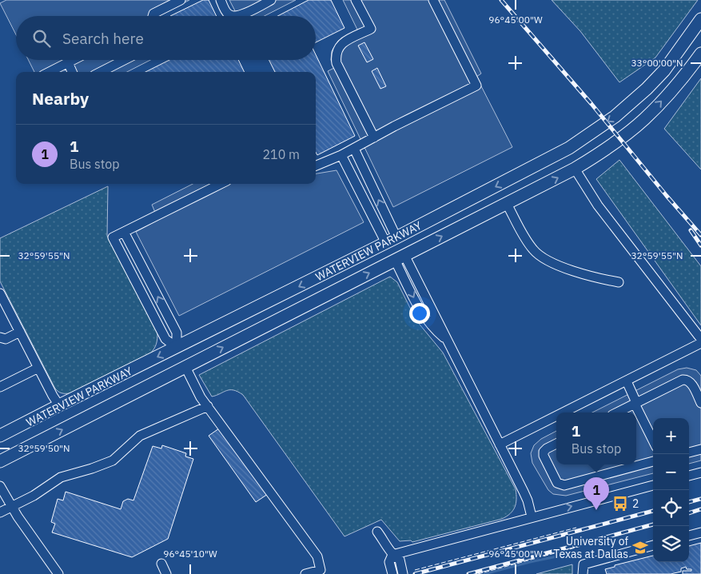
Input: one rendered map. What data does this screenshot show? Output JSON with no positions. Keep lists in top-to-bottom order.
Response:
{
  "streets": {
    "main road": ["WATERVIEW PARKWAY"]
  },
  "places": {
    "bus stop": ["2"],
    "school or university": ["University of Texas at Dallas"]
  },
  "page": {
    "search": "Search here",
    "heading": "Nearby",
    "list": [
      {
        "mark": "1",
        "name": "1",
        "note": "Bus stop",
        "value": "210 m"
      }
    ],
    "popup": ["1", "Bus stop"],
    "map_buttons": ["+", "−"],
    "pins": "1"
  },
  "coordinates": [
    "96°45'00\"W",
    "33°00'00\"N",
    "32°59'55\"N",
    "32°59'50\"N",
    "96°45'10\"W"
  ]
}
